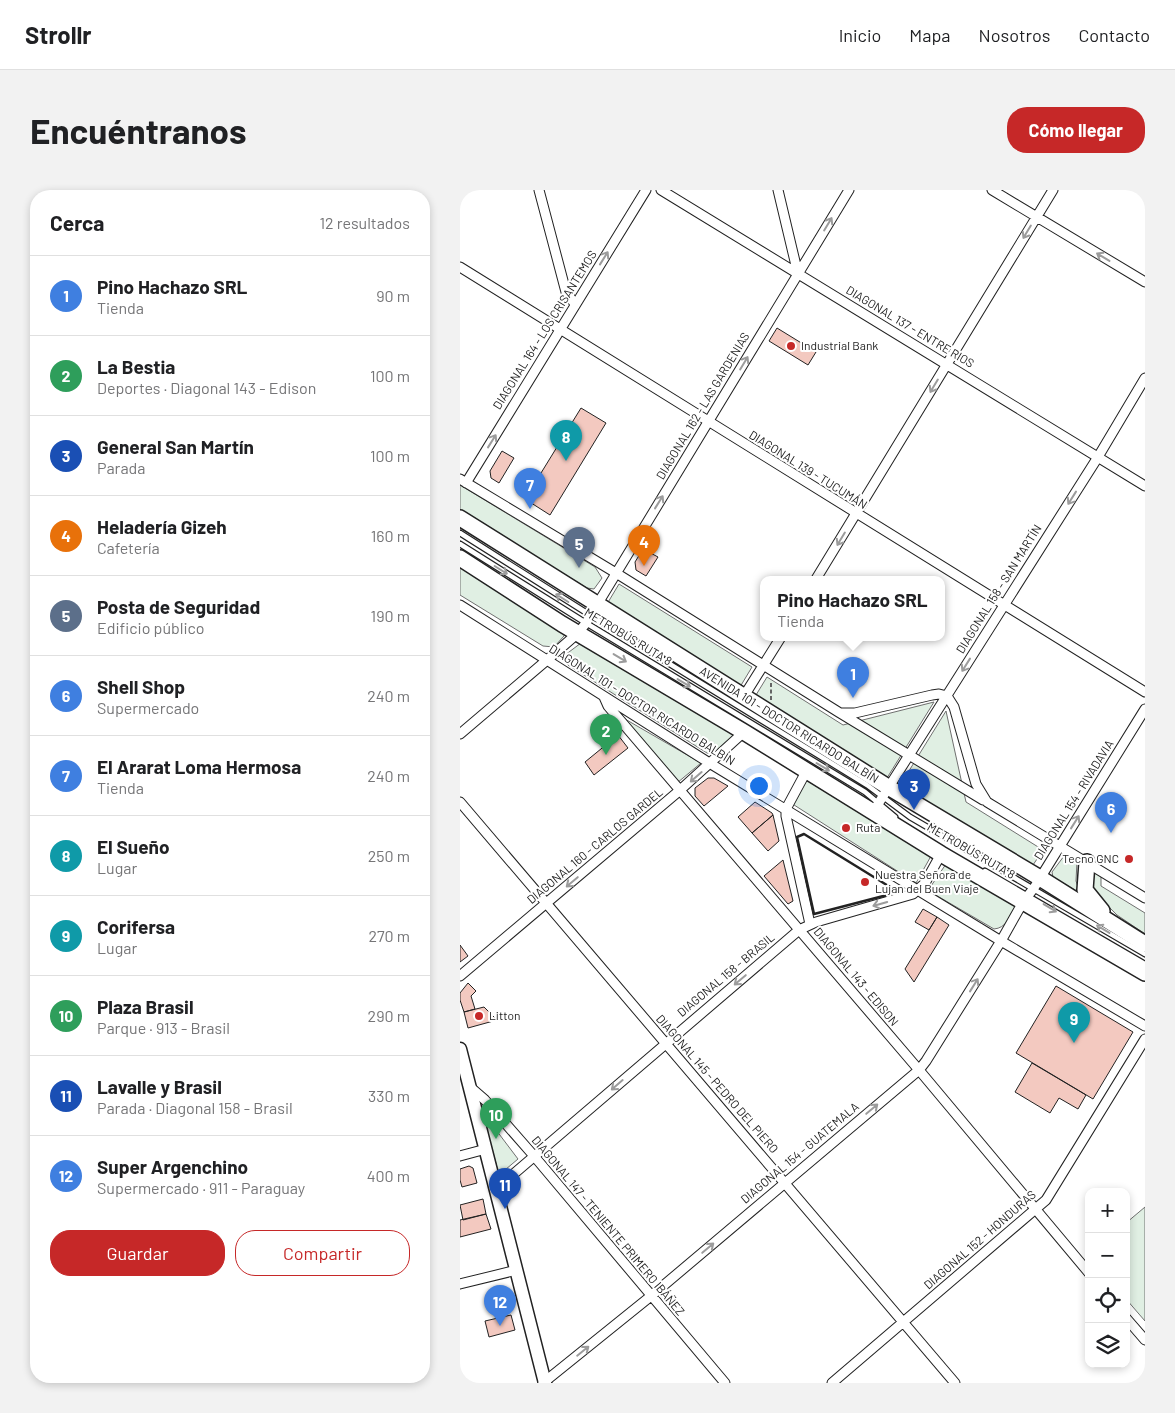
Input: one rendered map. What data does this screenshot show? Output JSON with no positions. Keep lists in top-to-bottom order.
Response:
{
  "streets": {
    "main road": ["AVENIDA 101 - DOCTOR RICARDO BALBÍN"],
    "street": [
      "DIAGONAL 137 - ENTRE RIOS",
      "DIAGONAL 164 - LOS CRISANTEMOS",
      "DIAGONAL 162 - LAS GARDENIAS",
      "DIAGONAL 139 - TUCUMÁN",
      "DIAGONAL 158 - SAN MARTÍN",
      "DIAGONAL 101 - DOCTOR RICARDO BALBÍN",
      "DIAGONAL 154 - RIVADAVIA",
      "DIAGONAL 160 - CARLOS GARDEL",
      "DIAGONAL 158 - BRASIL",
      "DIAGONAL 143 - EDISON",
      "DIAGONAL 145 - PEDRO DEL PIERO",
      "DIAGONAL 154 - GUATEMALA",
      "DIAGONAL 147 - TENIENTE PRIMERO IBÁÑEZ",
      "DIAGONAL 152 - HONDURAS"
    ],
    "lane": ["METROBÚS RUTA 8"]
  },
  "crossings": [
    ["DIAGONAL 137 - ENTRE RIOS", "DIAGONAL 162 - LAS GARDENIAS"],
    ["DIAGONAL 137 - ENTRE RIOS", "DIAGONAL 158 - SAN MARTÍN"],
    ["DIAGONAL 164 - LOS CRISANTEMOS", "DIAGONAL 139 - TUCUMÁN"],
    ["DIAGONAL 162 - LAS GARDENIAS", "DIAGONAL 139 - TUCUMÁN"],
    ["DIAGONAL 162 - LAS GARDENIAS", "METROBÚS RUTA 8"],
    ["DIAGONAL 162 - LAS GARDENIAS", "DIAGONAL 101 - DOCTOR RICARDO BALBÍN"],
    ["DIAGONAL 162 - LAS GARDENIAS", "AVENIDA 101 - DOCTOR RICARDO BALBÍN"],
    ["DIAGONAL 139 - TUCUMÁN", "DIAGONAL 158 - SAN MARTÍN"],
    ["DIAGONAL 158 - SAN MARTÍN", "METROBÚS RUTA 8"],
    ["DIAGONAL 158 - SAN MARTÍN", "AVENIDA 101 - DOCTOR RICARDO BALBÍN"],
    ["METROBÚS RUTA 8", "AVENIDA 101 - DOCTOR RICARDO BALBÍN"],
    ["METROBÚS RUTA 8", "DIAGONAL 154 - RIVADAVIA"],
    ["METROBÚS RUTA 8", "DIAGONAL 154 - GUATEMALA"],
    ["DIAGONAL 101 - DOCTOR RICARDO BALBÍN", "DIAGONAL 160 - CARLOS GARDEL"],
    ["DIAGONAL 101 - DOCTOR RICARDO BALBÍN", "DIAGONAL 158 - BRASIL"],
    ["DIAGONAL 101 - DOCTOR RICARDO BALBÍN", "DIAGONAL 143 - EDISON"],
    ["DIAGONAL 101 - DOCTOR RICARDO BALBÍN", "DIAGONAL 154 - GUATEMALA"],
    ["AVENIDA 101 - DOCTOR RICARDO BALBÍN", "DIAGONAL 154 - RIVADAVIA"],
    ["AVENIDA 101 - DOCTOR RICARDO BALBÍN", "DIAGONAL 160 - CARLOS GARDEL"],
    ["AVENIDA 101 - DOCTOR RICARDO BALBÍN", "DIAGONAL 154 - GUATEMALA"],
    ["DIAGONAL 154 - RIVADAVIA", "DIAGONAL 154 - GUATEMALA"],
    ["DIAGONAL 160 - CARLOS GARDEL", "DIAGONAL 143 - EDISON"],
    ["DIAGONAL 160 - CARLOS GARDEL", "DIAGONAL 145 - PEDRO DEL PIERO"],
    ["DIAGONAL 158 - BRASIL", "DIAGONAL 143 - EDISON"],
    ["DIAGONAL 158 - BRASIL", "DIAGONAL 145 - PEDRO DEL PIERO"],
    ["DIAGONAL 158 - BRASIL", "DIAGONAL 147 - TENIENTE PRIMERO IBÁÑEZ"],
    ["DIAGONAL 143 - EDISON", "DIAGONAL 154 - GUATEMALA"],
    ["DIAGONAL 143 - EDISON", "DIAGONAL 152 - HONDURAS"],
    ["DIAGONAL 145 - PEDRO DEL PIERO", "DIAGONAL 154 - GUATEMALA"],
    ["DIAGONAL 145 - PEDRO DEL PIERO", "DIAGONAL 152 - HONDURAS"],
    ["DIAGONAL 154 - GUATEMALA", "DIAGONAL 147 - TENIENTE PRIMERO IBÁÑEZ"]
  ],
  "one_way": [
    "DIAGONAL 164 - LOS CRISANTEMOS",
    "DIAGONAL 162 - LAS GARDENIAS",
    "DIAGONAL 158 - SAN MARTÍN",
    "DIAGONAL 154 - RIVADAVIA",
    "DIAGONAL 160 - CARLOS GARDEL",
    "DIAGONAL 158 - BRASIL",
    "DIAGONAL 154 - GUATEMALA"
  ],
  "places": [
    "Industrial Bank",
    "Ruta",
    "Tecno GNC",
    "Nuestra Señora de Lujan del Buen Viaje",
    "Litton"
  ],
  "page": {
    "header": "Strollr",
    "nav": [
      "Inicio",
      "Mapa",
      "Nosotros",
      "Contacto"
    ],
    "buttons": [
      "Cómo llegar",
      ["Guardar", "Compartir"]
    ],
    "title": "Encuéntranos",
    "heading": ["Cerca", "12 resultados"],
    "list": [
      {
        "mark": "1",
        "name": "Pino Hachazo SRL",
        "note": "Tienda",
        "value": "90 m"
      },
      {
        "mark": "2",
        "name": "La Bestia",
        "note": "Deportes · Diagonal 143 - Edison",
        "value": "100 m"
      },
      {
        "mark": "3",
        "name": "General San Martín",
        "note": "Parada",
        "value": "100 m"
      },
      {
        "mark": "4",
        "name": "Heladería Gizeh",
        "note": "Cafetería",
        "value": "160 m"
      },
      {
        "mark": "5",
        "name": "Posta de Seguridad",
        "note": "Edificio público",
        "value": "190 m"
      },
      {
        "mark": "6",
        "name": "Shell Shop",
        "note": "Supermercado",
        "value": "240 m"
      },
      {
        "mark": "7",
        "name": "El Ararat Loma Hermosa",
        "note": "Tienda",
        "value": "240 m"
      },
      {
        "mark": "8",
        "name": "El Sueño",
        "note": "Lugar",
        "value": "250 m"
      },
      {
        "mark": "9",
        "name": "Corifersa",
        "note": "Lugar",
        "value": "270 m"
      },
      {
        "mark": "10",
        "name": "Plaza Brasil",
        "note": "Parque · 913 - Brasil",
        "value": "290 m"
      },
      {
        "mark": "11",
        "name": "Lavalle y Brasil",
        "note": "Parada · Diagonal 158 - Brasil",
        "value": "330 m"
      },
      {
        "mark": "12",
        "name": "Super Argenchino",
        "note": "Supermercado · 911 - Paraguay",
        "value": "400 m"
      }
    ],
    "pins": [
      "8",
      "7",
      "4",
      "5",
      "1",
      "2",
      "3",
      "6",
      "9",
      "10",
      "11",
      "12"
    ],
    "popup": ["Pino Hachazo SRL", "Tienda"],
    "map_buttons": ["+", "−"]
  }
}
